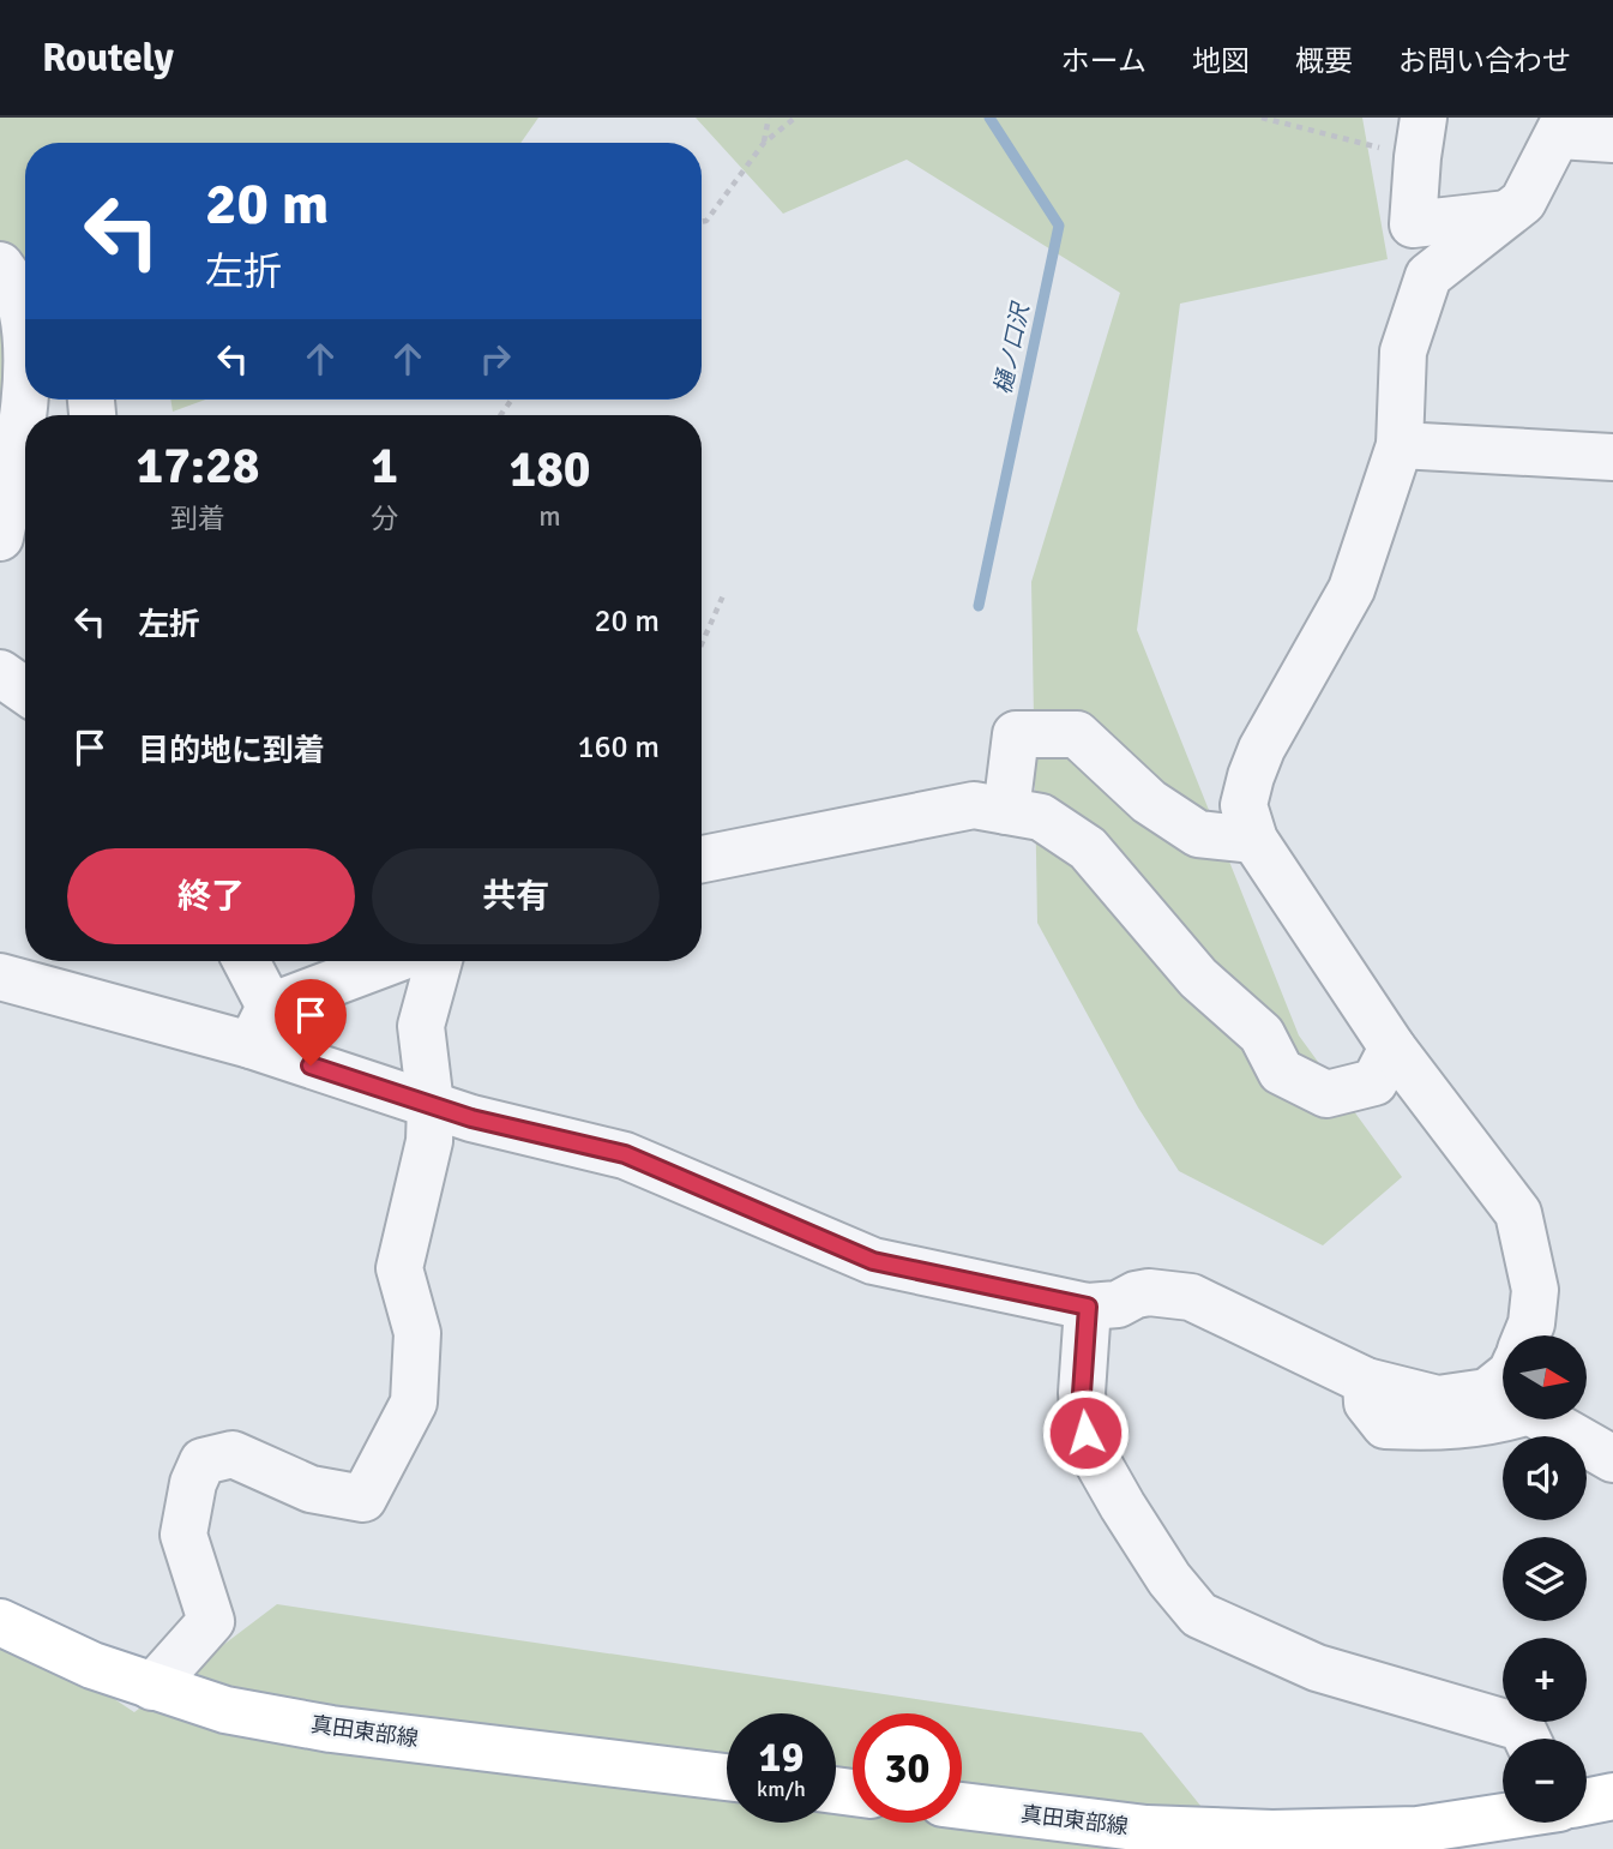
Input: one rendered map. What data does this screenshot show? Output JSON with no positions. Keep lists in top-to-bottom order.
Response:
{
  "streets": {
    "main road": ["真田東部線"]
  },
  "water": ["樋ノ口沢"],
  "north": "right",
  "page": {
    "header": "Routely",
    "nav": [
      "ホーム",
      "地図",
      "概要",
      "お問い合わせ"
    ],
    "turn": ["20 m", "左折"],
    "eta": [
      "17:28",
      "到着",
      "1",
      "分",
      "180",
      "m"
    ],
    "list": [
      {
        "name": "左折",
        "value": "20 m"
      },
      {
        "name": "目的地に到着",
        "value": "160 m"
      }
    ],
    "buttons": ["終了", "共有"],
    "map_buttons": ["+", "−"],
    "speed": "19 km/h",
    "limit": "30"
  }
}
